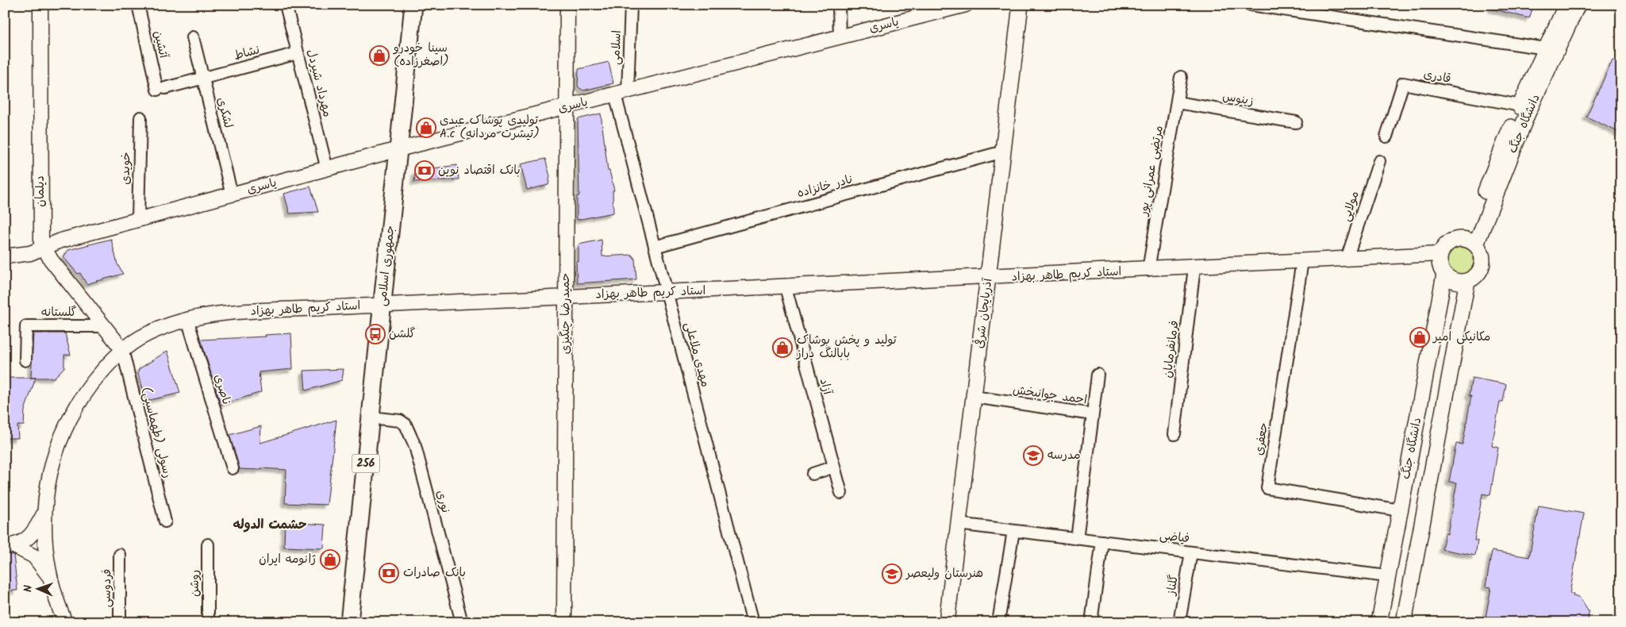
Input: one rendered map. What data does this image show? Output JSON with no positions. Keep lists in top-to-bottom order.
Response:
{
  "streets": {
    "main road": [
      "دانشگاه جنگ",
      "جمهوری اسلامی",
      "آذربایجان شرقی",
      "256"
    ],
    "street": [
      "یاسری",
      "آتشین",
      "اسلامی",
      "نشاط",
      "قادری",
      "مهرداد شیردل",
      "زینوس",
      "لشکری",
      "خویدی",
      "مرتضی عمرانی پور",
      "نادر خانزاده",
      "دیلمان",
      "مولایی",
      "استاد کریم طاهر بهزاد",
      "گلستانه",
      "حمیدرضا چنگیزی",
      "فرمانفرمایان",
      "مهدی ملاعلی",
      "آزاد",
      "ناصری",
      "احمد جوانبخش",
      "رسولی (طهماسبی)",
      "جعفری",
      "نوری",
      "فیاضی",
      "روشن",
      "گلناز",
      "فردوسی"
    ]
  },
  "crossings": [
    ["یاسری", "اسلامی"],
    ["یاسری", "مهرداد شیردل"],
    ["یاسری", "لشکری"],
    ["یاسری", "خویدی"],
    ["یاسری", "دیلمان"],
    ["یاسری", "جمهوری اسلامی"],
    ["یاسری", "حمیدرضا چنگیزی"],
    ["یاسری", "مهدی ملاعلی"],
    ["آتشین", "نشاط"],
    ["آتشین", "لشکری"],
    ["اسلامی", "مهدی ملاعلی"],
    ["نشاط", "مهرداد شیردل"],
    ["نشاط", "لشکری"],
    ["قادری", "دانشگاه جنگ"],
    ["زینوس", "مرتضی عمرانی پور"],
    ["دانشگاه جنگ", "استاد کریم طاهر بهزاد"],
    ["دانشگاه جنگ", "جعفری"],
    ["دانشگاه جنگ", "فیاضی"],
    ["مرتضی عمرانی پور", "استاد کریم طاهر بهزاد"],
    ["نادر خانزاده", "آذربایجان شرقی"],
    ["نادر خانزاده", "مهدی ملاعلی"],
    ["دیلمان", "استاد کریم طاهر بهزاد"],
    ["دیلمان", "گلستانه"],
    ["دیلمان", "رسولی (طهماسبی)"],
    ["مولایی", "استاد کریم طاهر بهزاد"],
    ["جمهوری اسلامی", "استاد کریم طاهر بهزاد"],
    ["جمهوری اسلامی", "نوری"],
    ["استاد کریم طاهر بهزاد", "حمیدرضا چنگیزی"],
    ["استاد کریم طاهر بهزاد", "آذربایجان شرقی"],
    ["استاد کریم طاهر بهزاد", "فرمانفرمایان"],
    ["استاد کریم طاهر بهزاد", "مهدی ملاعلی"],
    ["استاد کریم طاهر بهزاد", "آزاد"],
    ["استاد کریم طاهر بهزاد", "ناصری"],
    ["استاد کریم طاهر بهزاد", "رسولی (طهماسبی)"],
    ["استاد کریم طاهر بهزاد", "جعفری"],
    ["آذربایجان شرقی", "احمد جوانبخش"],
    ["آذربایجان شرقی", "فیاضی"],
    ["احمد جوانبخش", "فیاضی"],
    ["فیاضی", "گلناز"]
  ],
  "districts": ["حشمت الدوله"],
  "places": {
    "shop": [
      "سینا خودرو (اصغرزاده)",
      "تولیدی پوشاک عبدی A.c (تیشرت مردانه)",
      "مکانیکی امیر",
      "تولید و پخش پوشاک بابالنگ دراز",
      "ژانومه ایران"
    ],
    "bank": ["بانک اقتصاد نوین", "بانک صادرات"],
    "bus stop": ["گلشن"],
    "school or university": ["مدرسه", "هنرستان ولیعصر"]
  },
  "north": "left"
}
